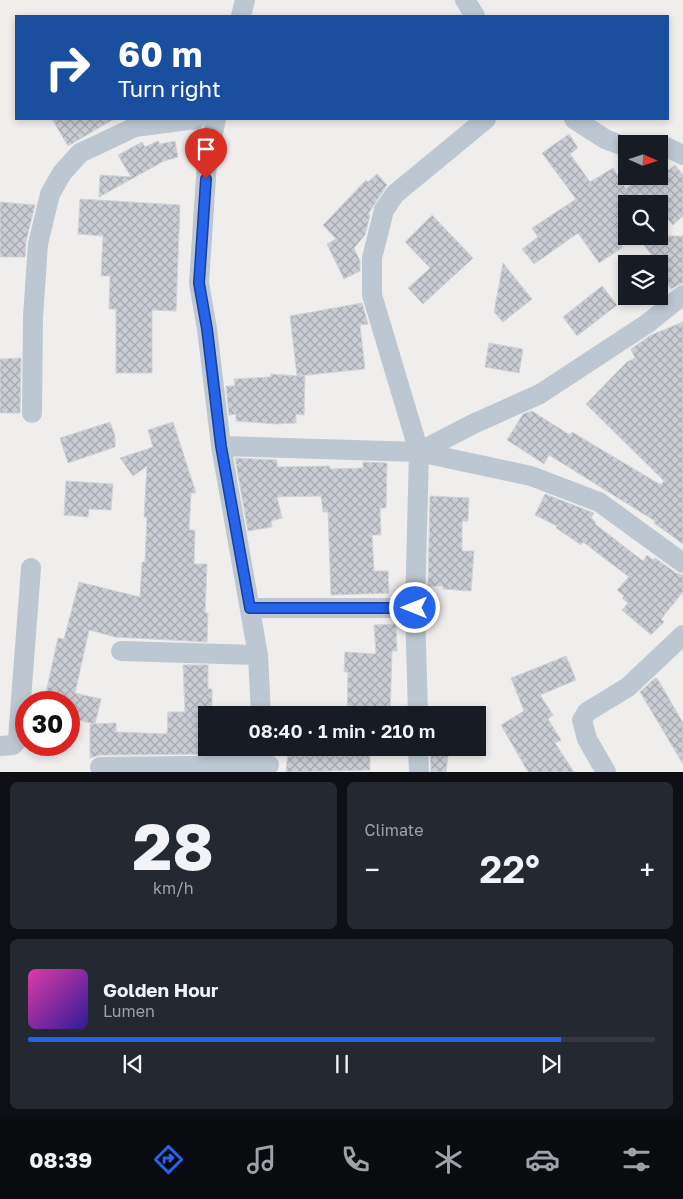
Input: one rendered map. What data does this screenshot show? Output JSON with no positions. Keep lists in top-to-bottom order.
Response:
{
  "north": "right",
  "page": {
    "turn": ["60 m", "Turn right"],
    "limit": "30",
    "trip": "08:40 · 1 min · 210 m",
    "tile": [
      ["28", "km/h"],
      "Climate"
    ],
    "heat": ["−", "22°", "+"],
    "song": ["Golden Hour", "Lumen"],
    "tabs": "08:39"
  }
}
